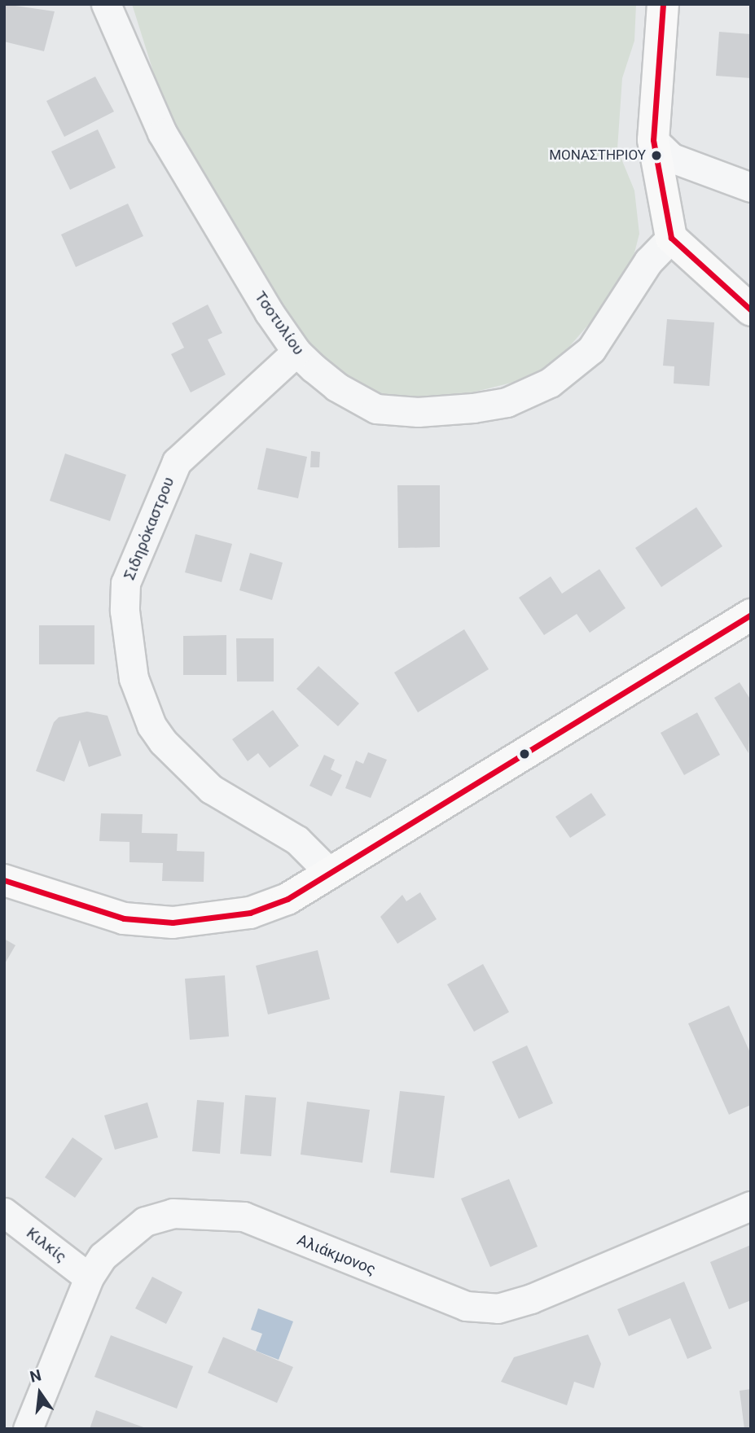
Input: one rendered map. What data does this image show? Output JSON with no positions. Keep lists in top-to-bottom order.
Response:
{
  "streets": {
    "street": [
      "Τσοτυλίου",
      "Σιδηρόκαστρου",
      "Κιλκίς",
      "Αλιάκμονος"
    ]
  },
  "crossings": [
    ["Τσοτυλίου", "Σιδηρόκαστρου"],
    ["Κιλκίς", "Αλιάκμονος"]
  ],
  "places": ["ΜΟΝΑΣΤΗΡΙΟΥ"],
  "north": "top"
}
